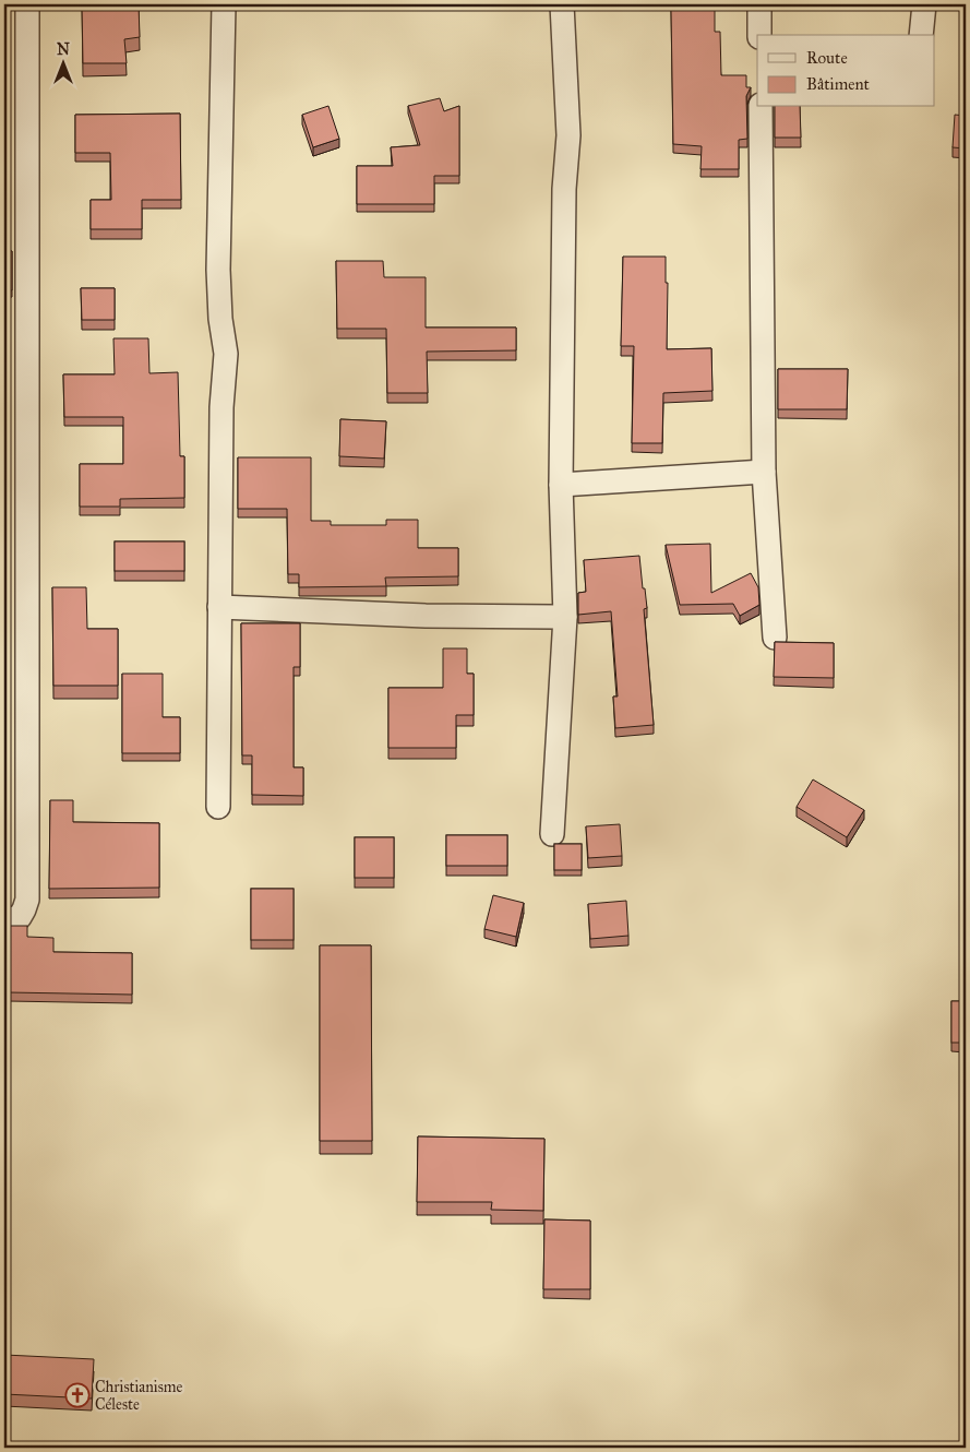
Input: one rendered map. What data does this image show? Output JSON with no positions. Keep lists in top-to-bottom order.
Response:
{
  "places": {
    "church": ["Christianisme Céleste"]
  },
  "legend": ["Route", "Bâtiment"],
  "north": "top"
}
